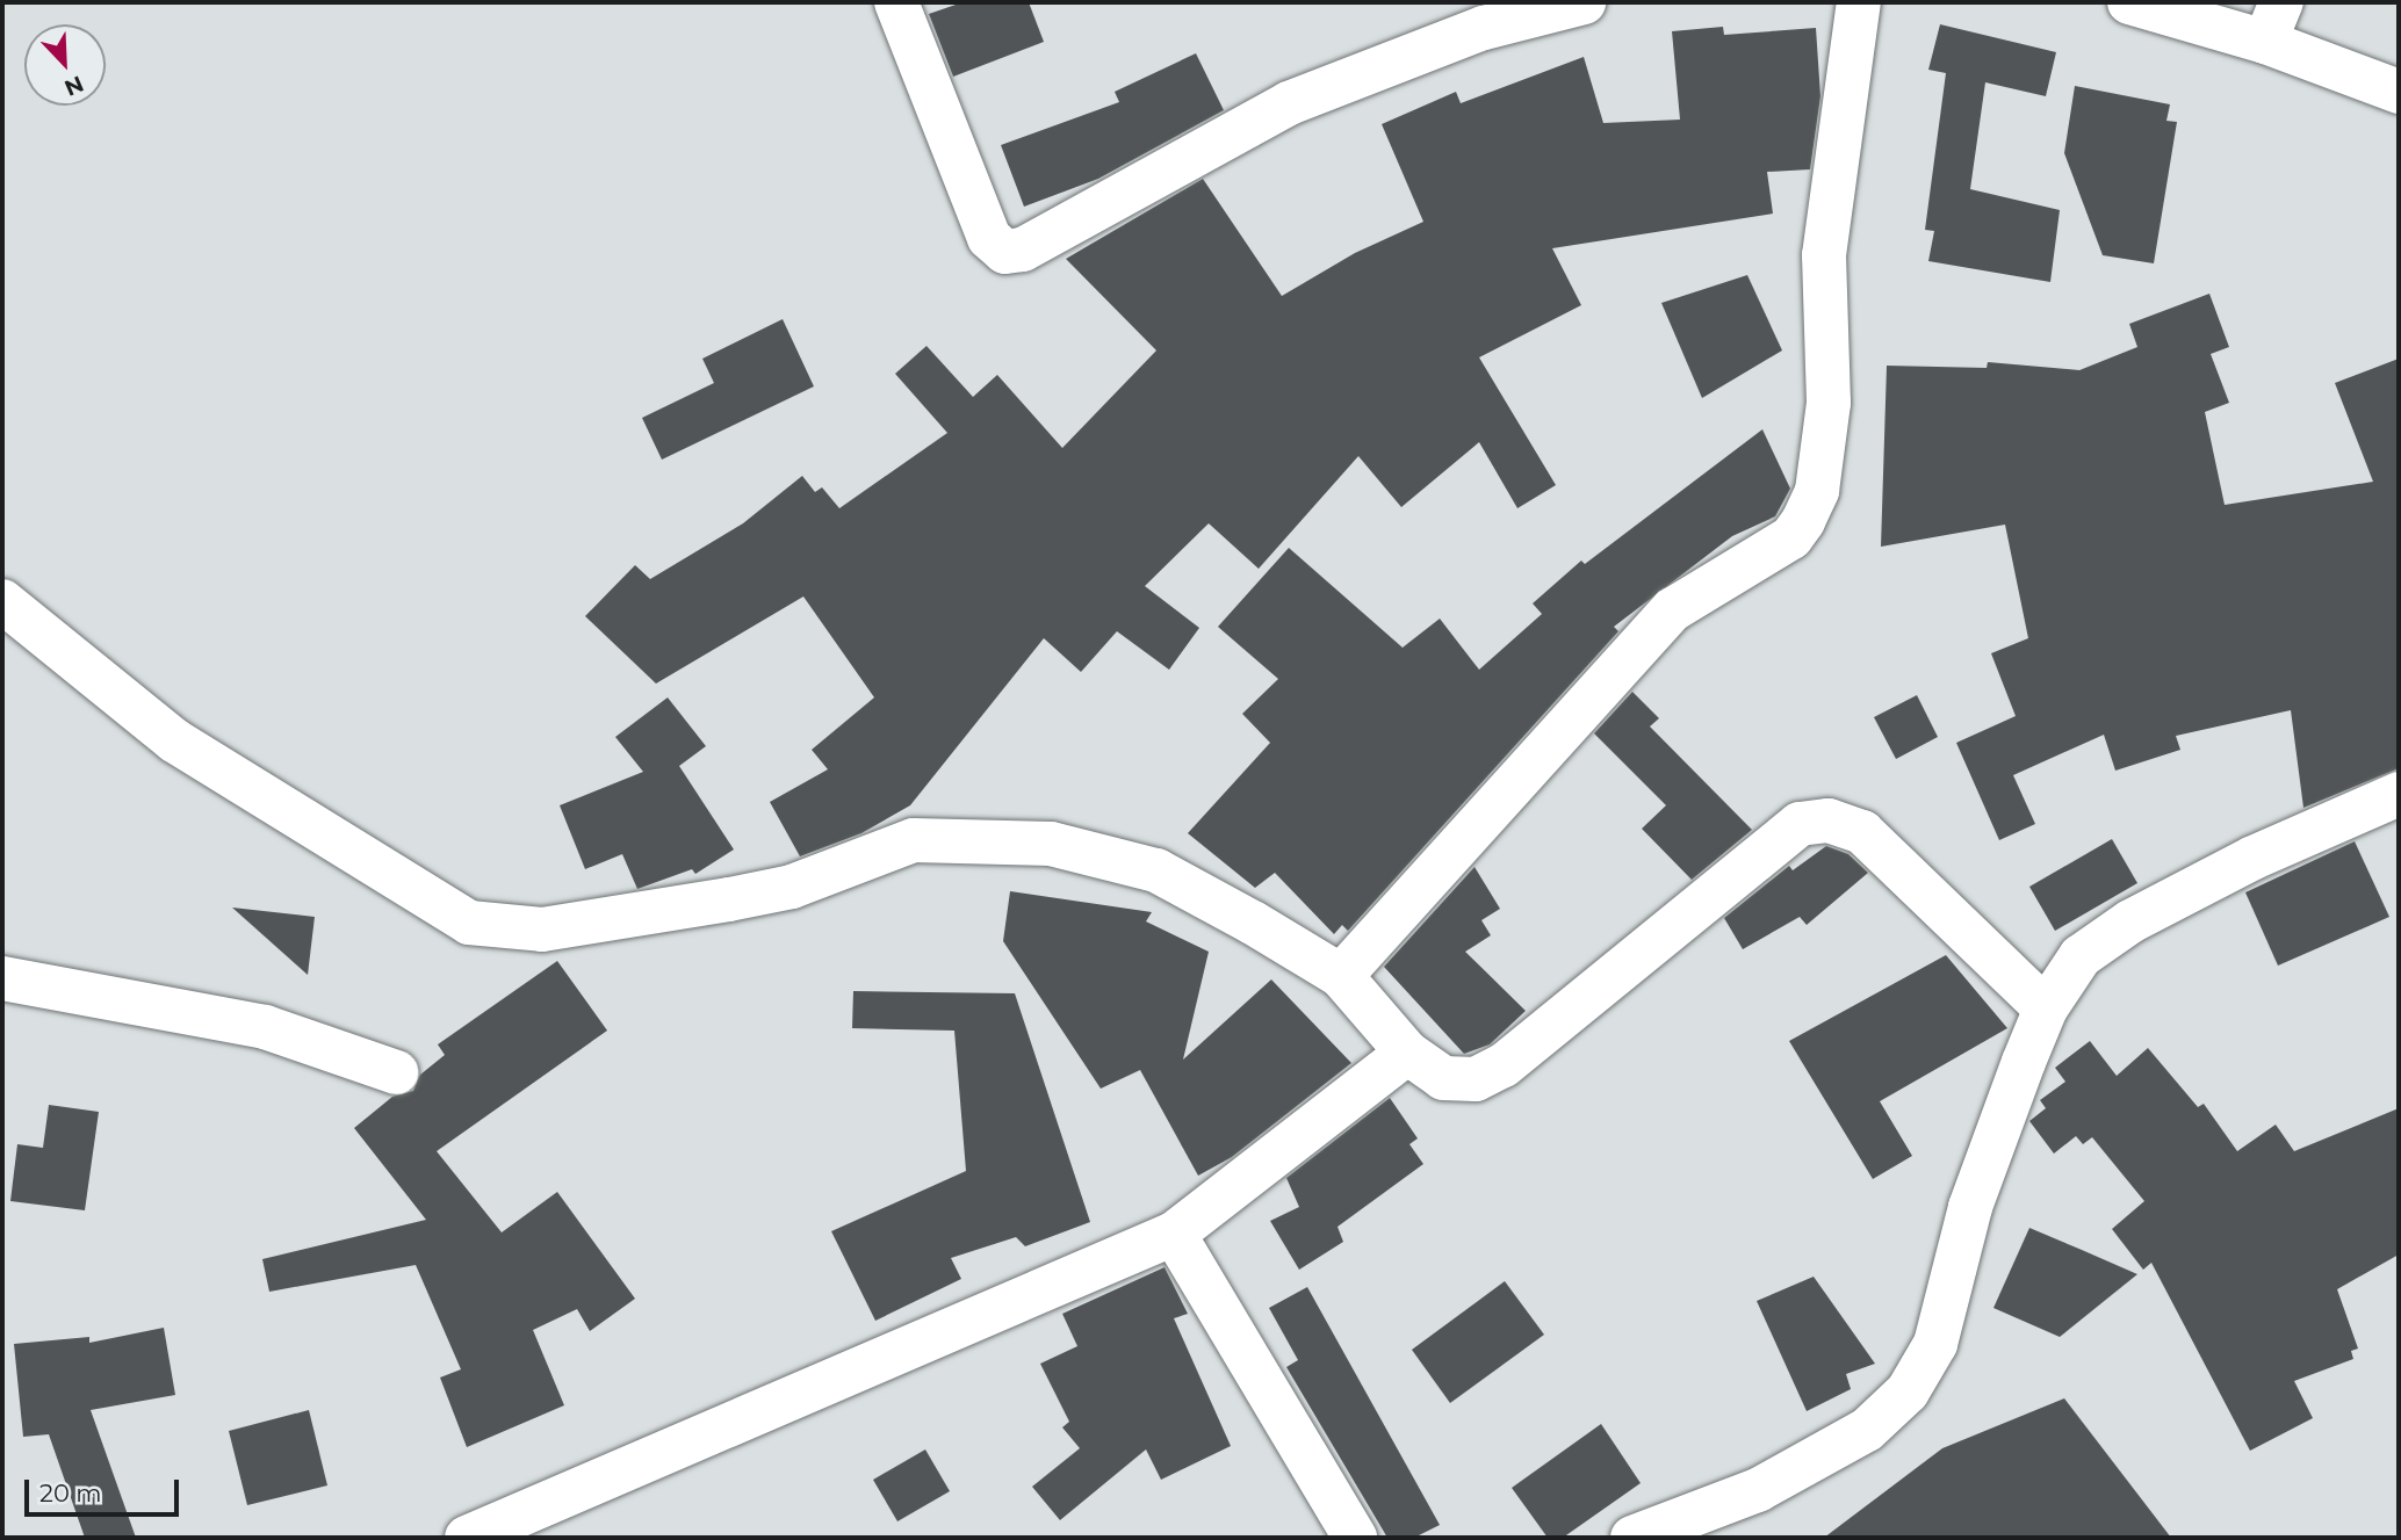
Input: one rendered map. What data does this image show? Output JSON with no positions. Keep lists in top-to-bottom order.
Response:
{
  "scale_bar": "20 m",
  "north": "bottom right"
}
